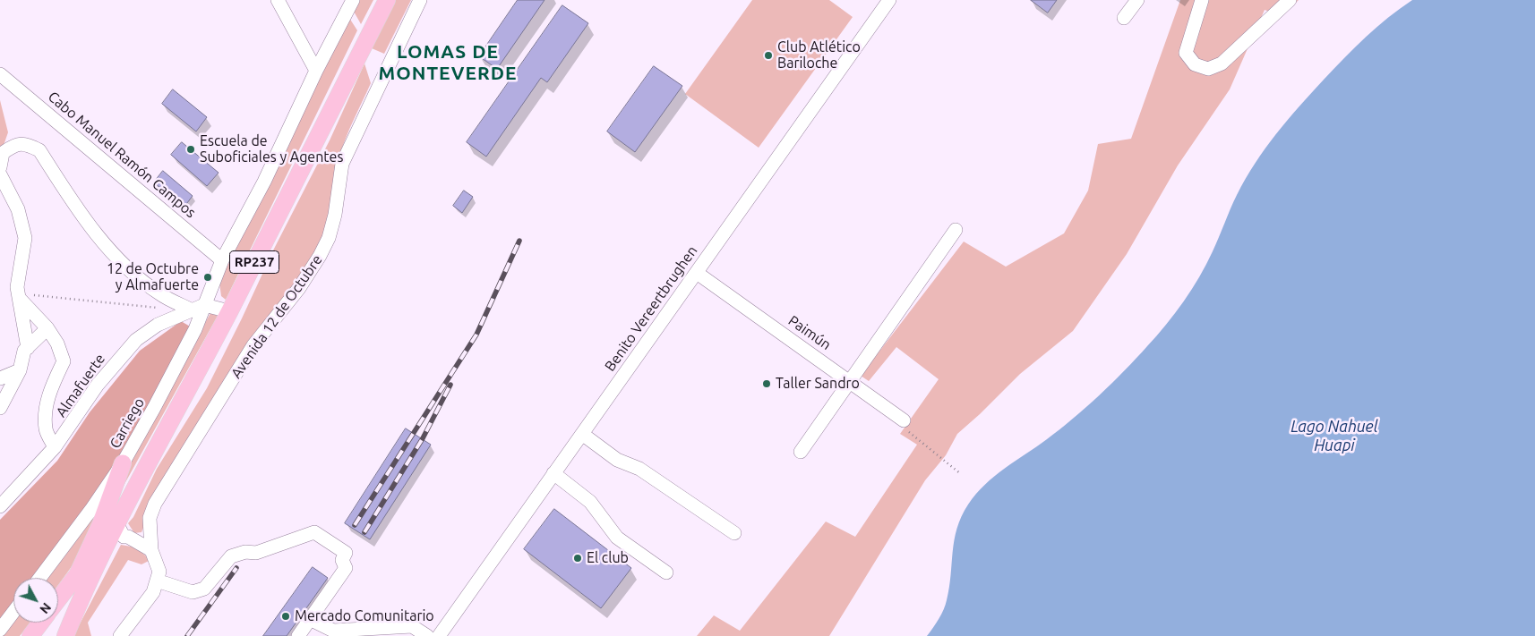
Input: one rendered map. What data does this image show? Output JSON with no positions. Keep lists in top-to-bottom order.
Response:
{
  "streets": {
    "main road": ["RP237"],
    "street": [
      "Cabo Manuel Ramón Campos",
      "Benito Vereertbrughen",
      "Avenida 12 de Octubre",
      "Paimún",
      "Almafuerte",
      "Carriego"
    ]
  },
  "crossings": [
    ["Cabo Manuel Ramón Campos", "Carriego"],
    ["Benito Vereertbrughen", "Paimún"],
    ["Almafuerte", "Carriego"]
  ],
  "districts": ["LOMAS DE MONTEVERDE"],
  "water": ["Lago Nahuel Huapi"],
  "places": [
    "Club Atlético Bariloche",
    "Escuela de Suboficiales y Agentes",
    "12 de Octubre y Almafuerte",
    "Taller Sandro",
    "El club",
    "Mercado Comunitario"
  ],
  "north": "bottom right"
}
